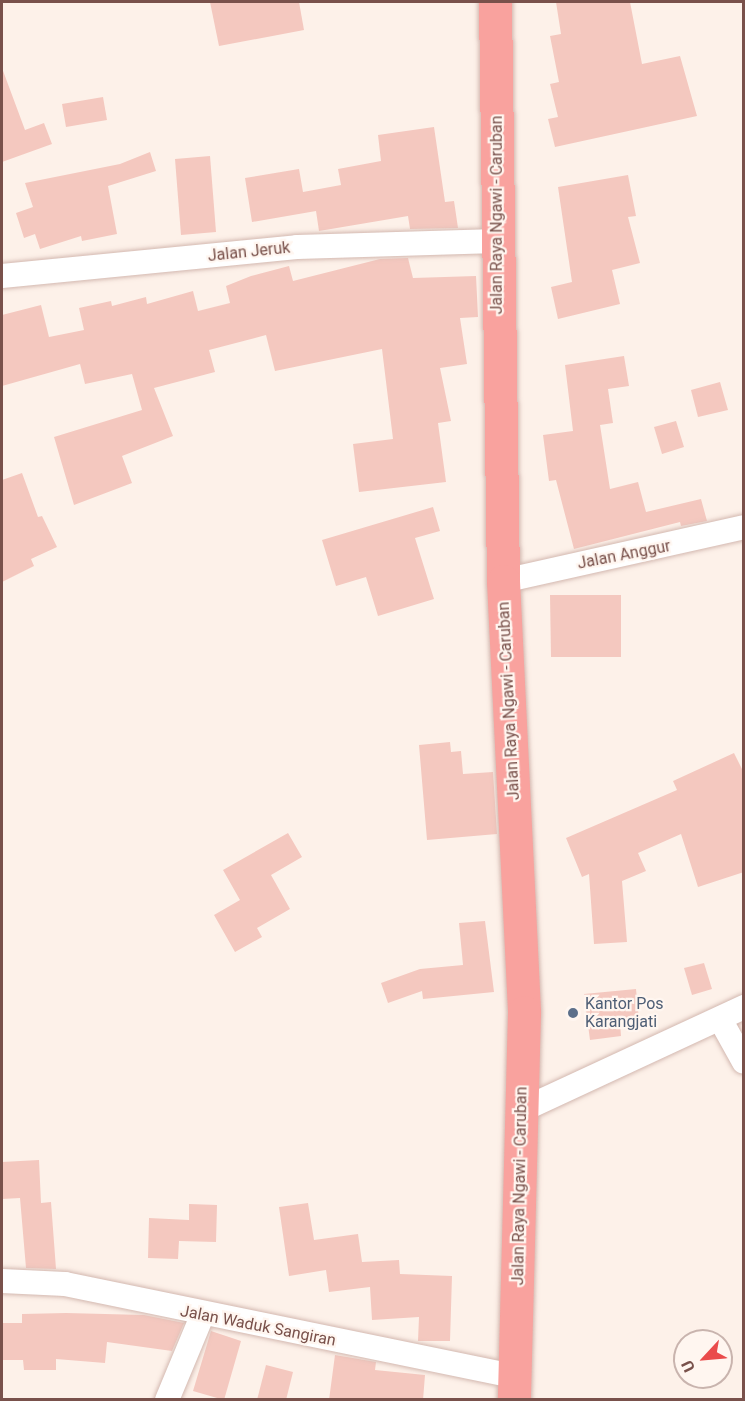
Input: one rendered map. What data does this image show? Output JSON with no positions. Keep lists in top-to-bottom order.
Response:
{
  "streets": {
    "highway": ["Jalan Raya Ngawi - Caruban"],
    "street": ["Jalan Jeruk", "Jalan Anggur", "Jalan Waduk Sangiran"]
  },
  "crossings": [
    ["Jalan Raya Ngawi - Caruban", "Jalan Jeruk"],
    ["Jalan Raya Ngawi - Caruban", "Jalan Anggur"],
    ["Jalan Raya Ngawi - Caruban", "Jalan Waduk Sangiran"]
  ],
  "places": ["Kantor Pos Karangjati"],
  "north": "bottom left"
}
